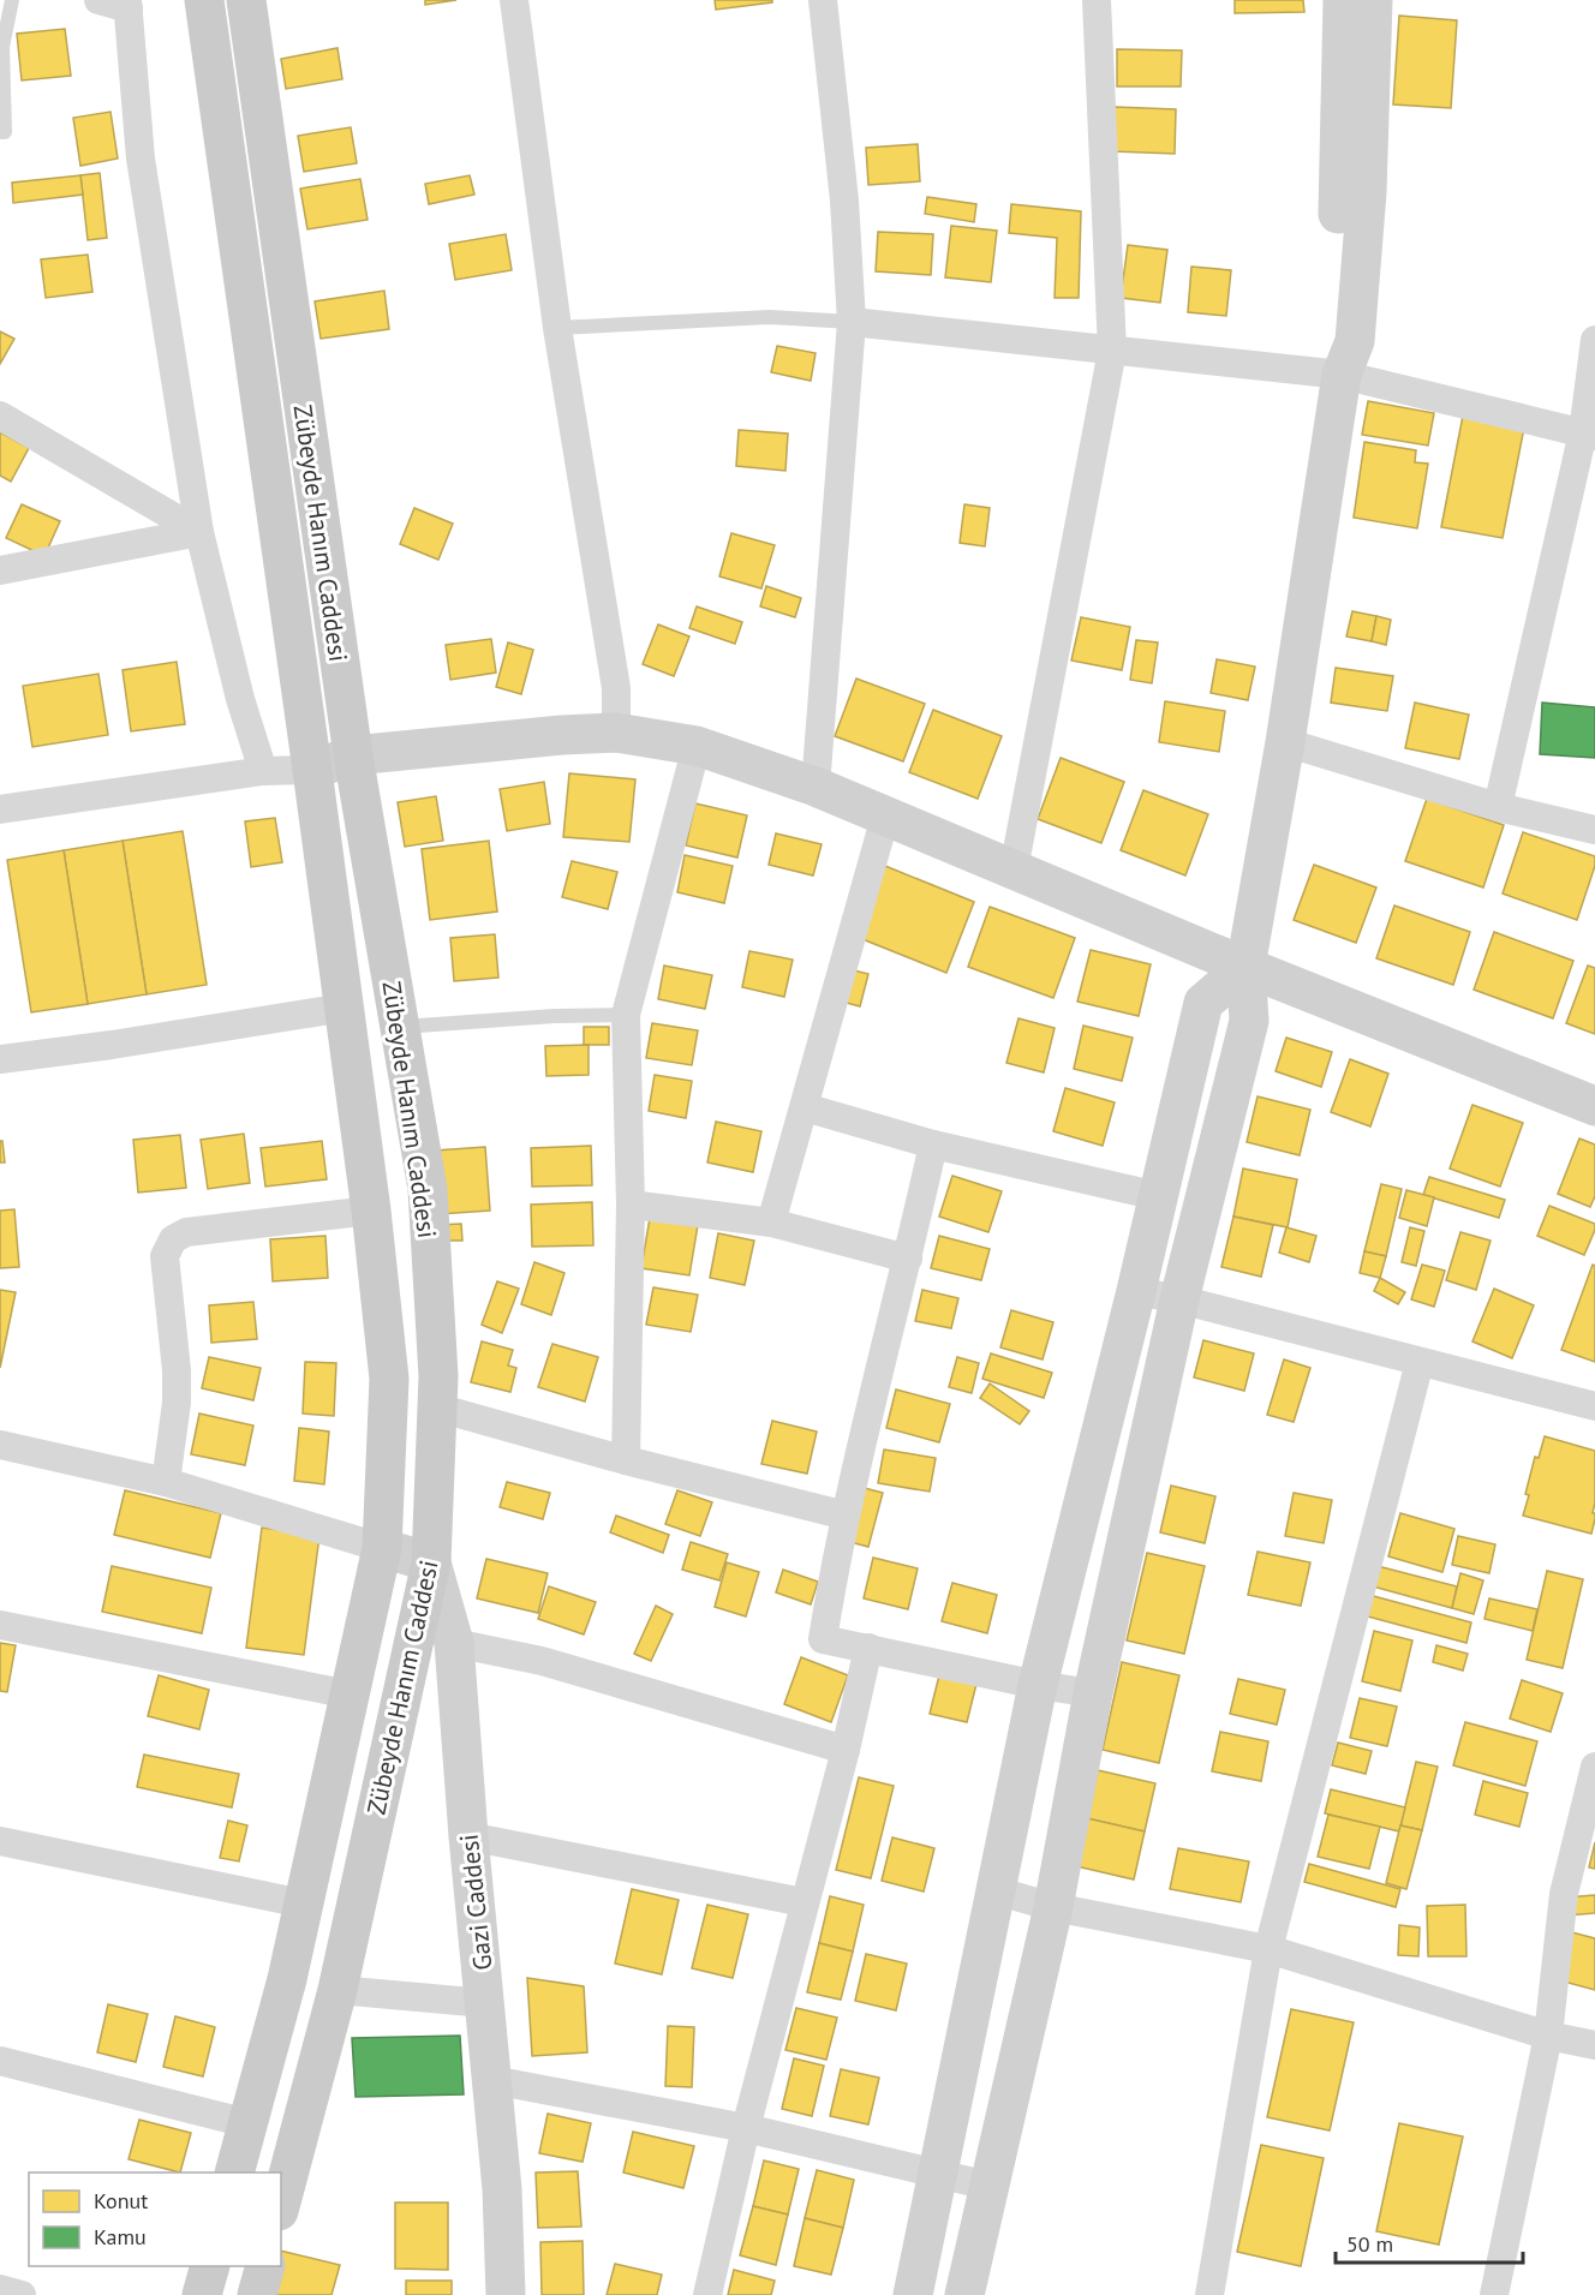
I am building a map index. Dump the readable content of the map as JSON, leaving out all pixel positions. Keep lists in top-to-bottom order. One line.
{"streets":{"main road":["Zübeyde Hanım Caddesi"],"street":["Gazi Caddesi"]},"crossings":[["Zübeyde Hanım Caddesi","Gazi Caddesi"]],"legend":["Konut","Kamu"],"scale_bar":"50 m"}
